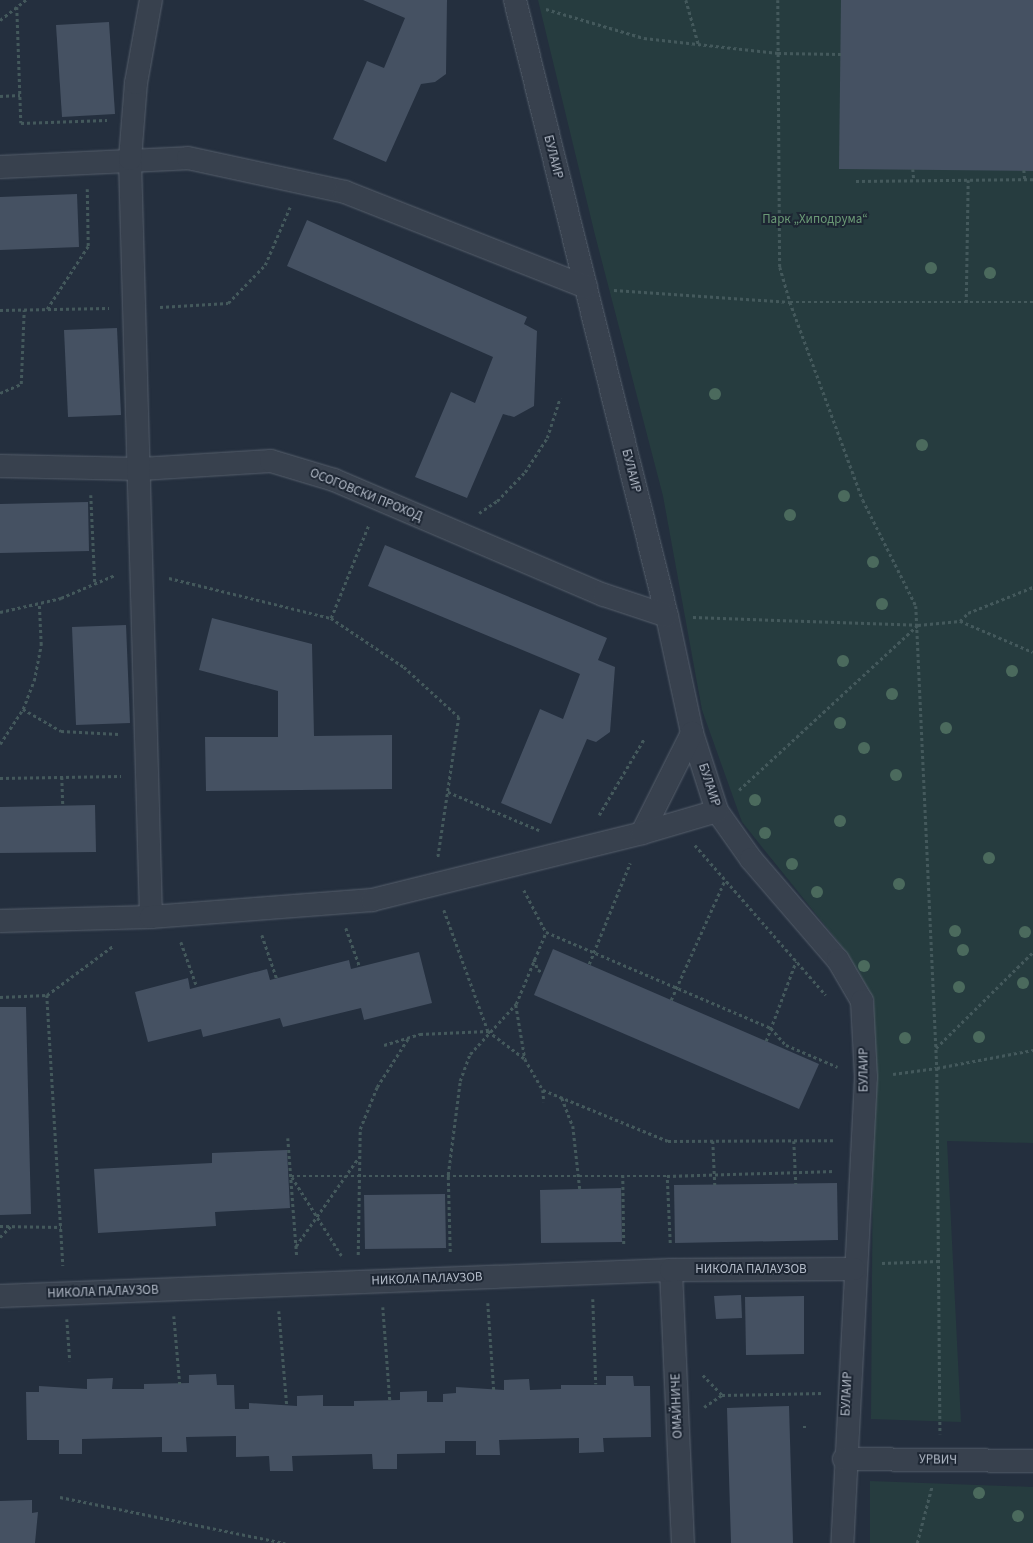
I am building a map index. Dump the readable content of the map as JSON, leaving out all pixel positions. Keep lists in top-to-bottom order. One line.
{"streets":{"street":["БУЛАИР","ОСОГОВСКИ ПРОХОД","НИКОЛА ПАЛАУЗОВ","ОМАЙНИЧЕ","УРВИЧ"]},"crossings":[["БУЛАИР","ОСОГОВСКИ ПРОХОД"],["БУЛАИР","НИКОЛА ПАЛАУЗОВ"],["БУЛАИР","УРВИЧ"],["НИКОЛА ПАЛАУЗОВ","ОМАЙНИЧЕ"]],"parks":["Парк „Хиподрума“"]}
